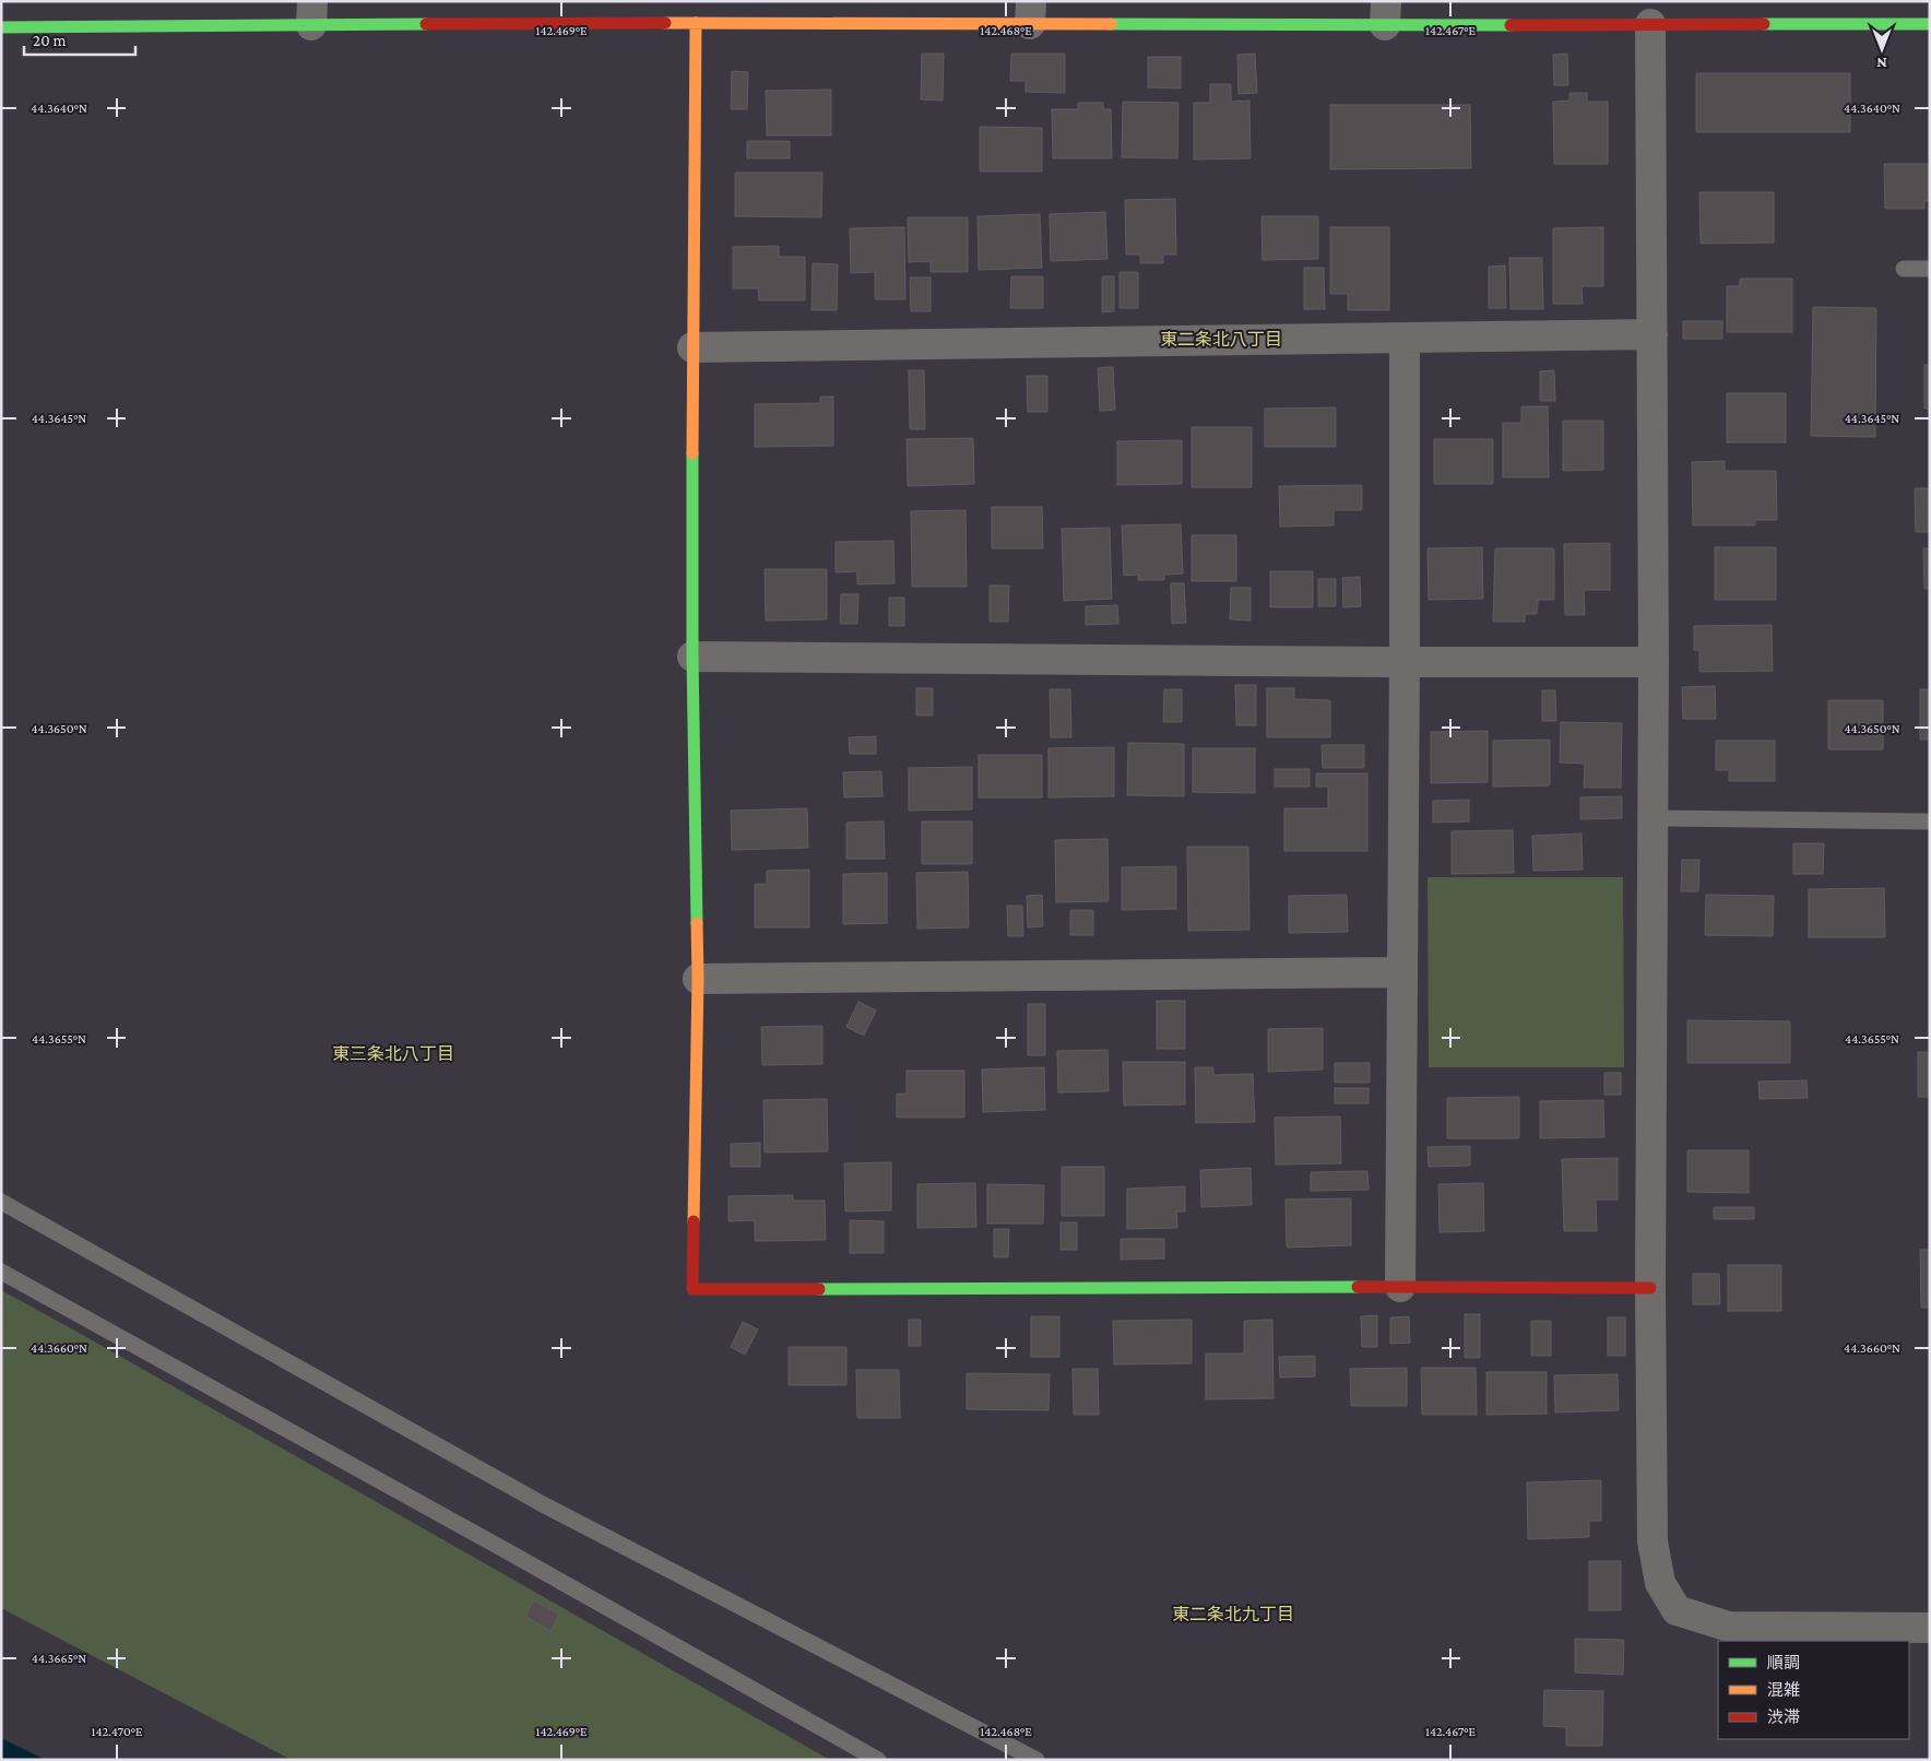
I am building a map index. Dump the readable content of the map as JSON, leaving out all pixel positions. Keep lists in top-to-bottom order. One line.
{"districts":["東二条北八丁目","東三条北八丁目","東二条北九丁目"],"legend":["順調","混雑","渋滞"],"scale_bar":"20 m","north":"bottom","coordinates":["142.469°E","142.468°E","142.467°E","44.3640°N","44.3645°N","44.3650°N","44.3655°N","44.3660°N","44.3665°N","142.470°E"]}
